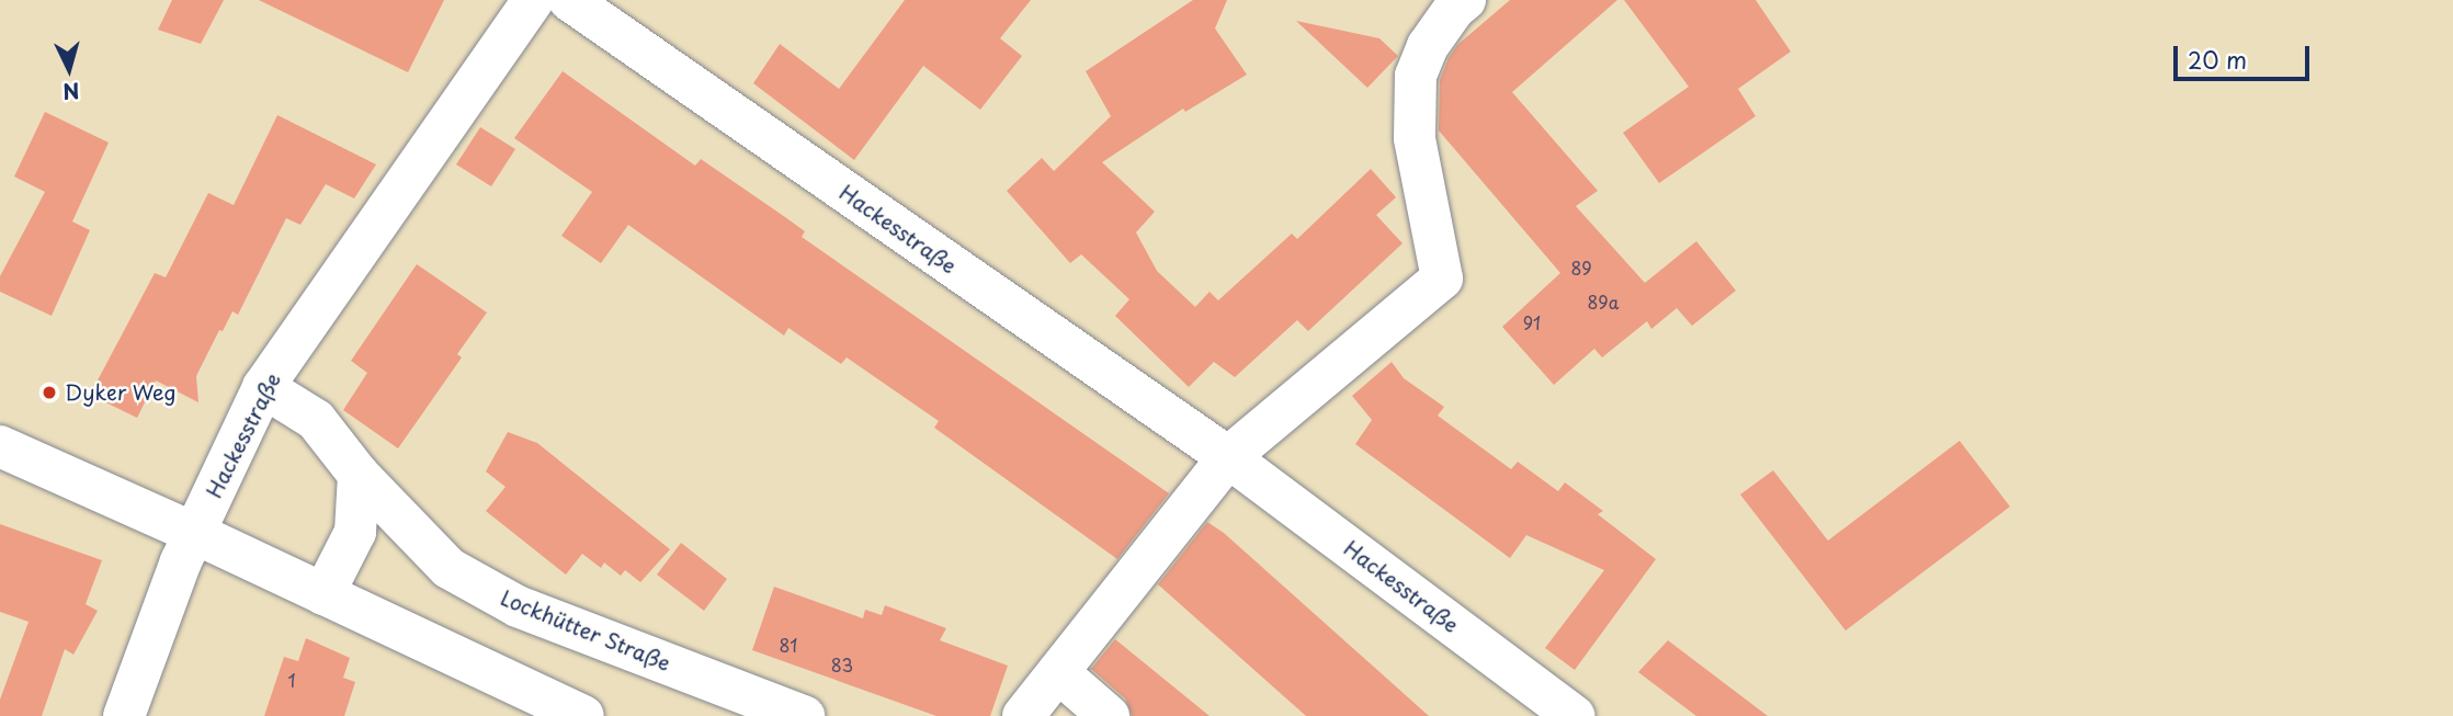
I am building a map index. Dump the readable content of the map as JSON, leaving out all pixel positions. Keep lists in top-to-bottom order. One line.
{"streets":{"street":["Hackesstraße","Lockhütter Straße"]},"crossings":[["Hackesstraße","Lockhütter Straße"]],"places":["Dyker Weg"],"house_numbers":["89","89a","91","81","83","1"],"scale_bar":"20 m","north":"bottom"}
